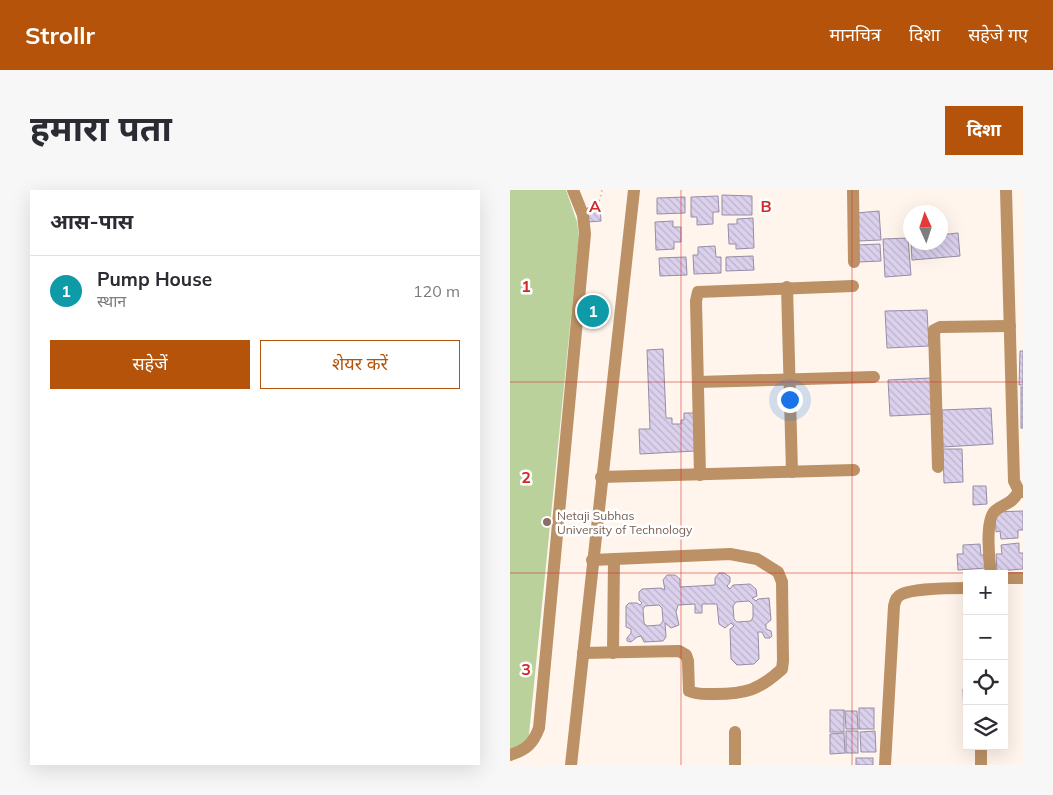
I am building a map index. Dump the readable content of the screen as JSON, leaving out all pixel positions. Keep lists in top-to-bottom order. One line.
{"places":["Netaji Subhas University of Technology"],"north":"top","page":{"header":"Strollr","nav":["मानचित्र","दिशा","सहेजे गए"],"title":"हमारा पता","buttons":["दिशा",["सहेजें","शेयर करें"]],"heading":"आस-पास","list":[{"mark":"1","name":"Pump House","note":"स्थान","value":"120 m"}],"pins":"1","map_buttons":["+","−"]},"grid":{"columns":["A","B"],"rows":["1","2","3"]}}
